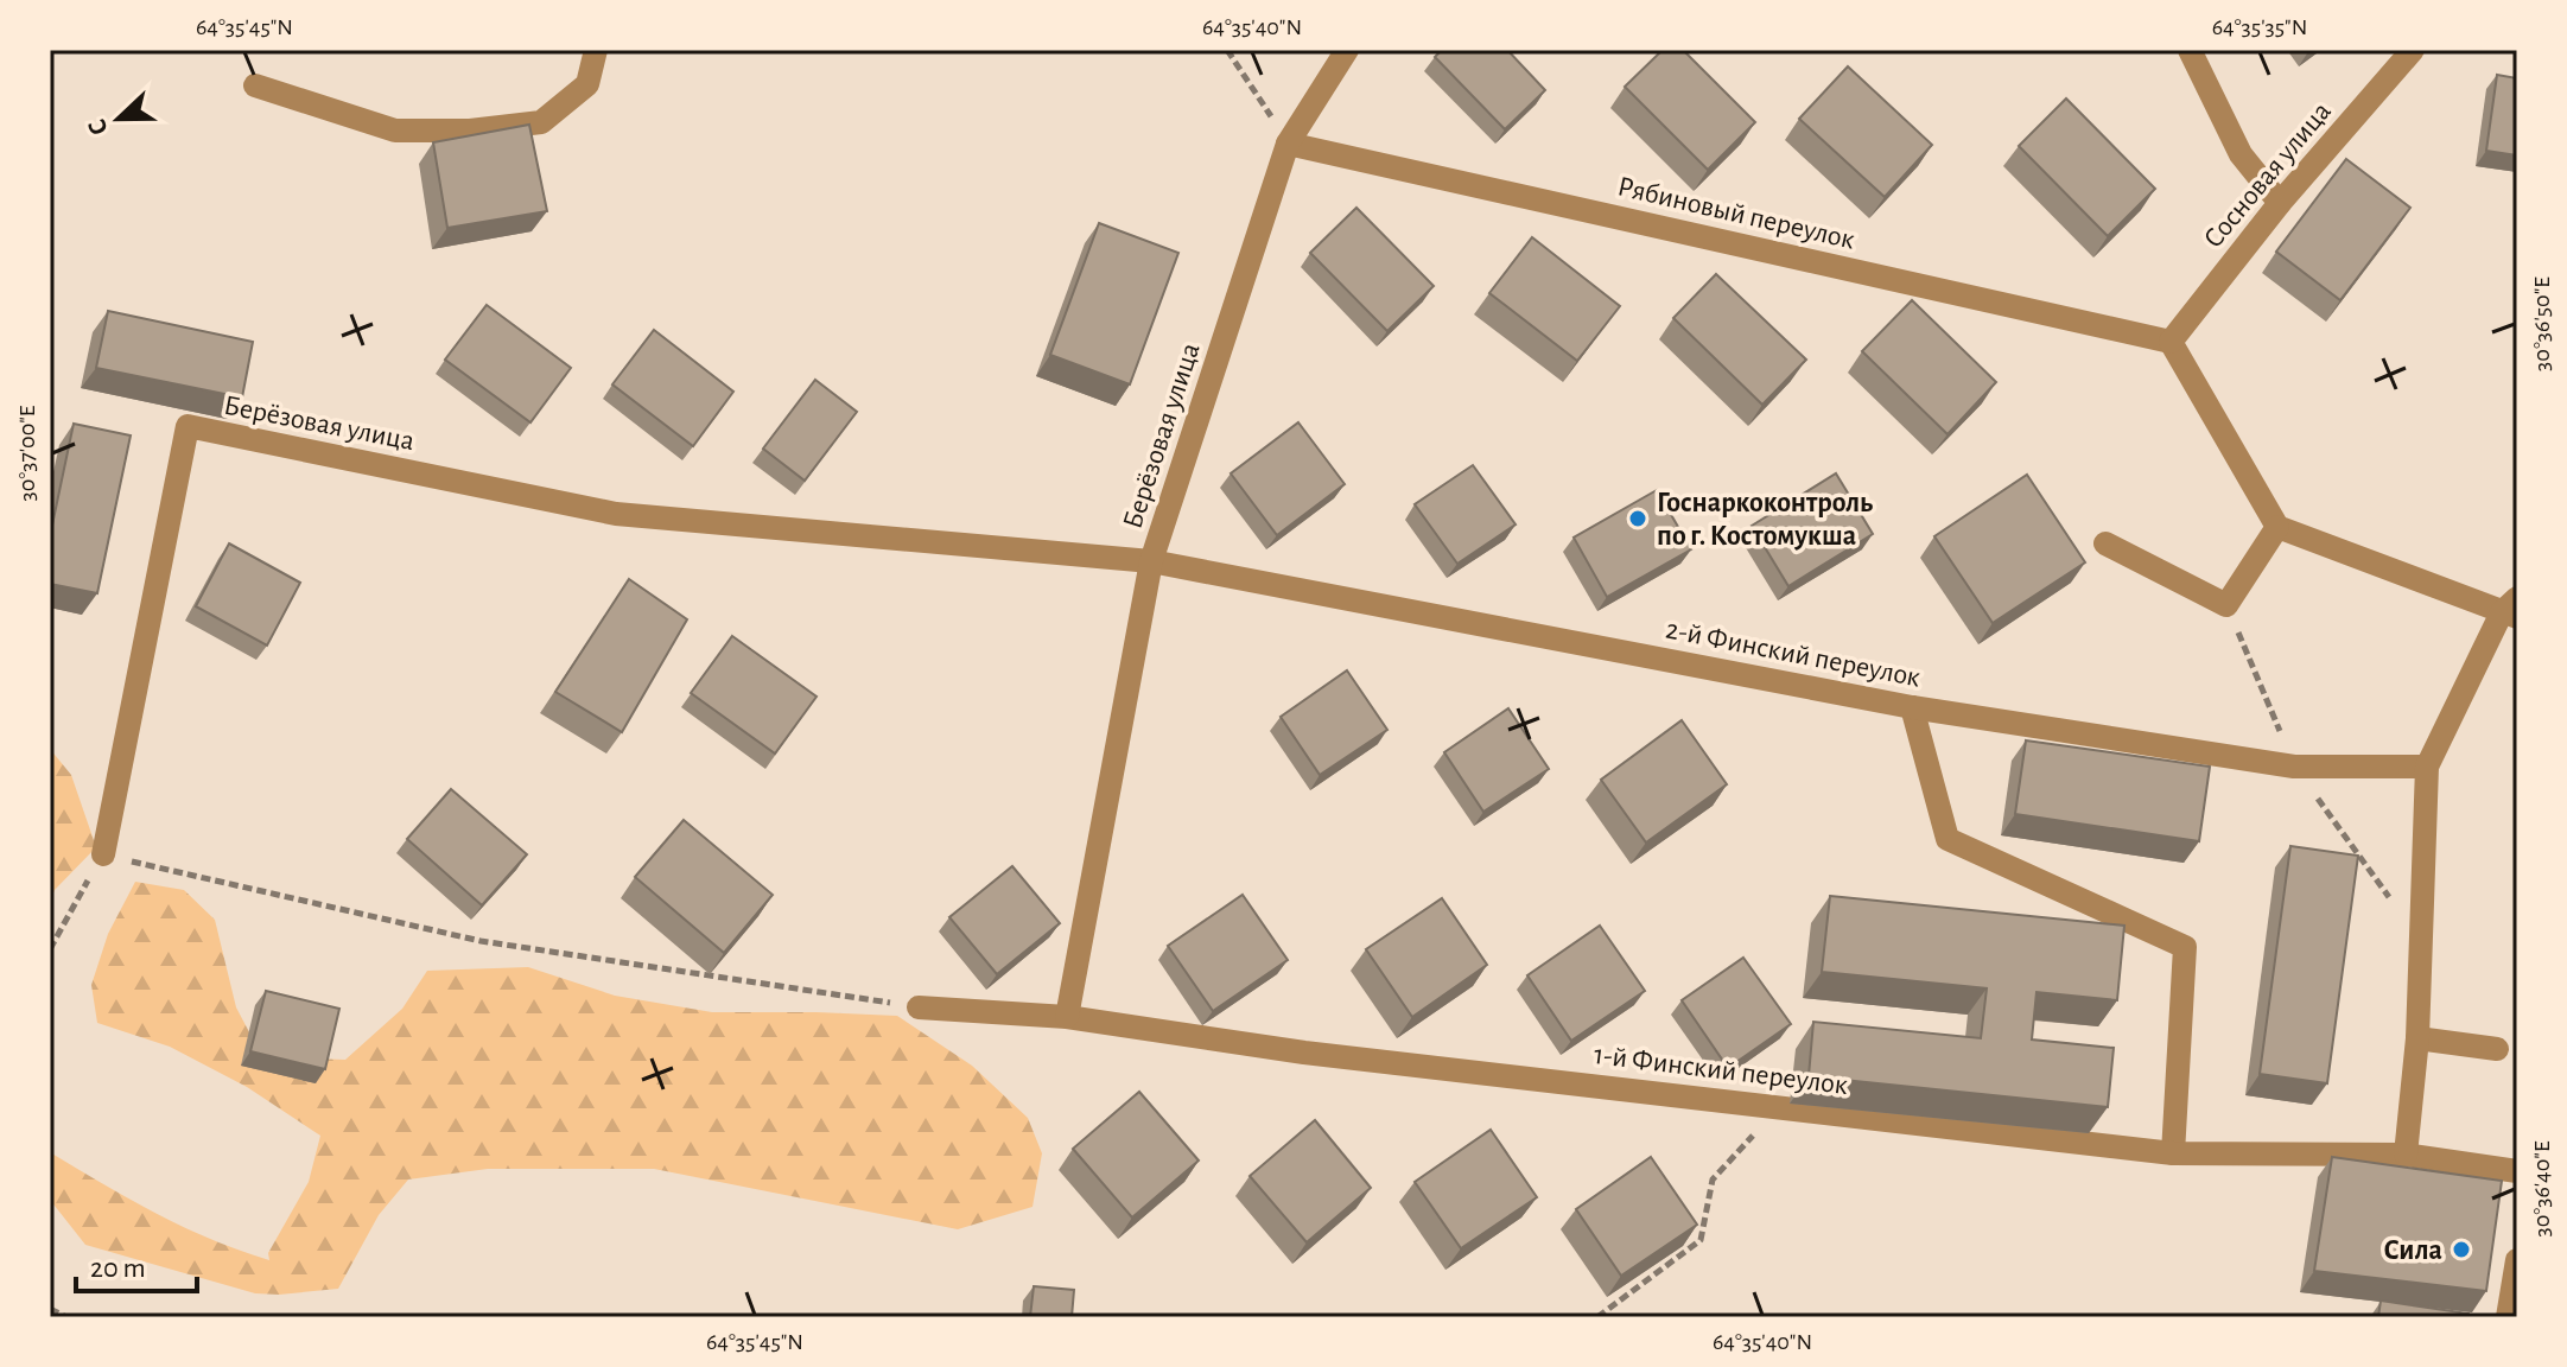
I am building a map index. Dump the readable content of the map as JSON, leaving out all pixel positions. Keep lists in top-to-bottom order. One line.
{"streets":{"street":["Сосновая улица","Рябиновый переулок","Берёзовая улица","2-й Финский переулок","1-й Финский переулок"]},"crossings":[["Сосновая улица","Рябиновый переулок"],["Рябиновый переулок","Берёзовая улица"],["Берёзовая улица","2-й Финский переулок"]],"places":["Госнаркоконтроль по г. Костомукша","Сила"],"scale_bar":"20 m","north":"left","coordinates":["64°35'45\"N","64°35'40\"N","64°35'35\"N","30°36'50\"E","30°37'00\"E","30°36'40\"E"]}
